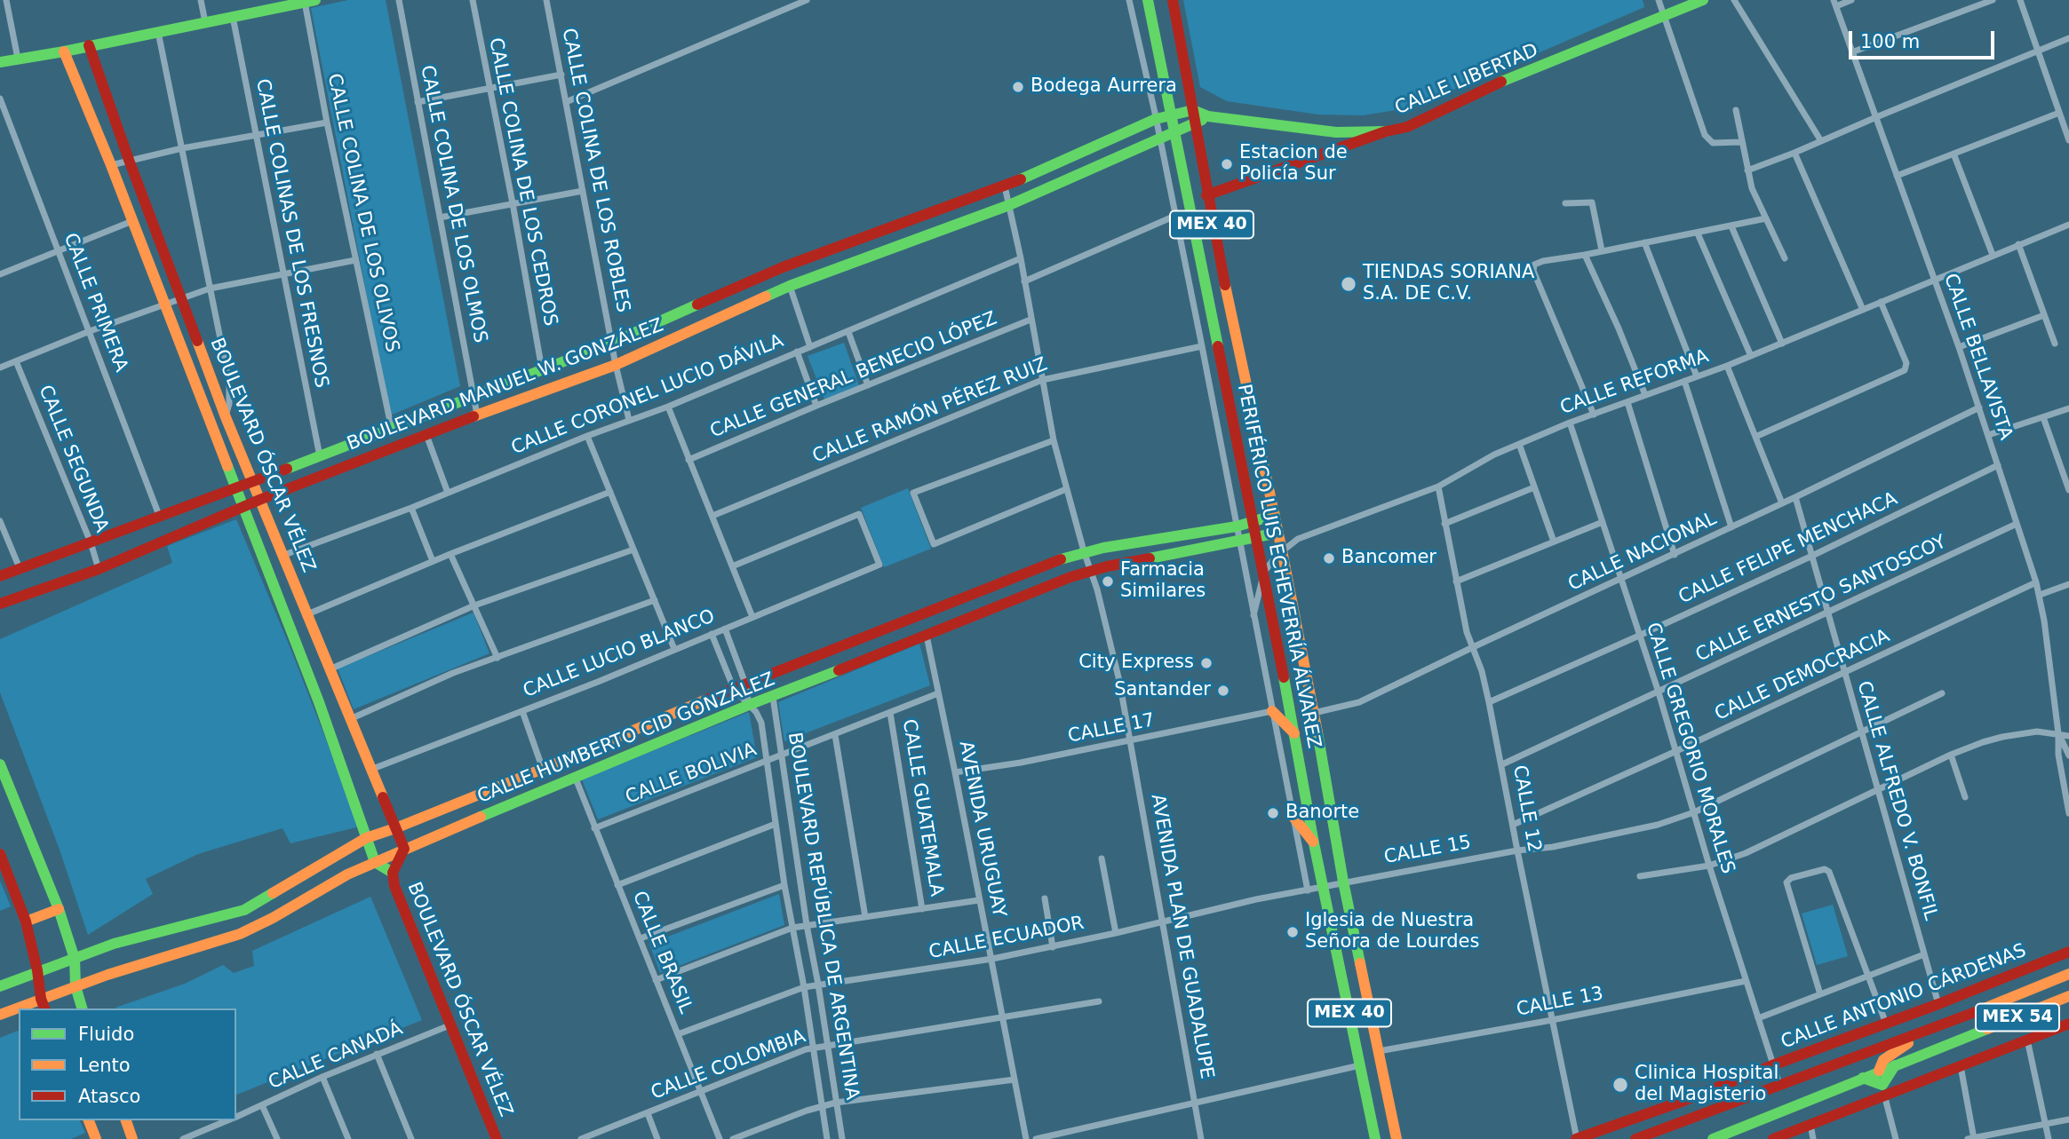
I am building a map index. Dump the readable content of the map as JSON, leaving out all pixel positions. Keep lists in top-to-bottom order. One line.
{"streets":{"street":["CALLE LIBERTAD","CALLE COLINA DE LOS ROBLES","CALLE COLINA DE LOS CEDROS","CALLE COLINA DE LOS OLMOS","CALLE COLINA DE LOS OLIVOS","MEX 40","CALLE COLINAS DE LOS FRESNOS","CALLE PRIMERA","CALLE BELLAVISTA","CALLE GENERAL BENECIO LÓPEZ","CALLE REFORMA","BOULEVARD MANUEL W. GONZÁLEZ","CALLE CORONEL LUCIO DÁVILA","CALLE RAMÓN PÉREZ RUIZ","BOULEVARD ÓSCAR VÉLEZ","CALLE SEGUNDA","CALLE FELIPE MENCHACA","CALLE NACIONAL","PERIFÉRICO LUIS ECHEVERRÍA ÁLVAREZ","CALLE ERNESTO SANTOSCOY","CALLE LUCIO BLANCO","CALLE DEMOCRACIA","CALLE 17","CALLE HUMBERTO CID GONZÁLEZ","CALLE GREGORIO MORALES","CALLE BOLIVIA","CALLE ALFREDO V. BONFIL","CALLE GUATEMALA","CALLE 12","AVENIDA URUGUAY","CALLE 15","BOULEVARD REPÚBLICA DE ARGENTINA","AVENIDA PLAN DE GUADALUPE","CALLE ECUADOR","CALLE BRASIL","CALLE ANTONIO CÁRDENAS","CALLE 13","MEX 54","CALLE CANADÁ","CALLE COLOMBIA"]},"crossings":[["CALLE LIBERTAD","PERIFÉRICO LUIS ECHEVERRÍA ÁLVAREZ"],["CALLE COLINA DE LOS ROBLES","BOULEVARD MANUEL W. GONZÁLEZ"],["CALLE COLINA DE LOS ROBLES","CALLE CORONEL LUCIO DÁVILA"],["CALLE COLINA DE LOS CEDROS","BOULEVARD MANUEL W. GONZÁLEZ"],["CALLE COLINA DE LOS OLMOS","BOULEVARD MANUEL W. GONZÁLEZ"],["CALLE COLINA DE LOS OLIVOS","BOULEVARD MANUEL W. GONZÁLEZ"],["CALLE COLINAS DE LOS FRESNOS","BOULEVARD MANUEL W. GONZÁLEZ"],["CALLE PRIMERA","BOULEVARD MANUEL W. GONZÁLEZ"],["CALLE BELLAVISTA","CALLE REFORMA"],["CALLE BELLAVISTA","CALLE FELIPE MENCHACA"],["CALLE BELLAVISTA","CALLE NACIONAL"],["CALLE BELLAVISTA","CALLE ERNESTO SANTOSCOY"],["CALLE BELLAVISTA","CALLE DEMOCRACIA"],["CALLE GENERAL BENECIO LÓPEZ","AVENIDA PLAN DE GUADALUPE"],["CALLE REFORMA","PERIFÉRICO LUIS ECHEVERRÍA ÁLVAREZ"],["CALLE REFORMA","CALLE GREGORIO MORALES"],["CALLE REFORMA","CALLE 12"],["BOULEVARD MANUEL W. GONZÁLEZ","BOULEVARD ÓSCAR VÉLEZ"],["BOULEVARD MANUEL W. GONZÁLEZ","CALLE SEGUNDA"],["BOULEVARD MANUEL W. GONZÁLEZ","PERIFÉRICO LUIS ECHEVERRÍA ÁLVAREZ"],["BOULEVARD MANUEL W. GONZÁLEZ","AVENIDA PLAN DE GUADALUPE"],["CALLE CORONEL LUCIO DÁVILA","BOULEVARD ÓSCAR VÉLEZ"],["CALLE CORONEL LUCIO DÁVILA","AVENIDA PLAN DE GUADALUPE"],["CALLE RAMÓN PÉREZ RUIZ","AVENIDA PLAN DE GUADALUPE"],["BOULEVARD ÓSCAR VÉLEZ","CALLE LUCIO BLANCO"],["BOULEVARD ÓSCAR VÉLEZ","CALLE HUMBERTO CID GONZÁLEZ"],["BOULEVARD ÓSCAR VÉLEZ","CALLE CANADÁ"],["CALLE FELIPE MENCHACA","CALLE GREGORIO MORALES"],["CALLE FELIPE MENCHACA","CALLE ALFREDO V. BONFIL"],["CALLE FELIPE MENCHACA","CALLE 12"],["CALLE NACIONAL","PERIFÉRICO LUIS ECHEVERRÍA ÁLVAREZ"],["CALLE NACIONAL","CALLE GREGORIO MORALES"],["CALLE NACIONAL","CALLE ALFREDO V. BONFIL"],["CALLE NACIONAL","CALLE 12"],["PERIFÉRICO LUIS ECHEVERRÍA ÁLVAREZ","CALLE HUMBERTO CID GONZÁLEZ"],["PERIFÉRICO LUIS ECHEVERRÍA ÁLVAREZ","CALLE 15"],["PERIFÉRICO LUIS ECHEVERRÍA ÁLVAREZ","CALLE ECUADOR"],["PERIFÉRICO LUIS ECHEVERRÍA ÁLVAREZ","CALLE 13"],["CALLE ERNESTO SANTOSCOY","CALLE GREGORIO MORALES"],["CALLE ERNESTO SANTOSCOY","CALLE ALFREDO V. BONFIL"],["CALLE ERNESTO SANTOSCOY","CALLE 12"],["CALLE DEMOCRACIA","CALLE GREGORIO MORALES"],["CALLE DEMOCRACIA","CALLE ALFREDO V. BONFIL"],["CALLE DEMOCRACIA","CALLE 12"],["CALLE 17","AVENIDA URUGUAY"],["CALLE 17","AVENIDA PLAN DE GUADALUPE"],["CALLE HUMBERTO CID GONZÁLEZ","AVENIDA URUGUAY"],["CALLE HUMBERTO CID GONZÁLEZ","BOULEVARD REPÚBLICA DE ARGENTINA"],["CALLE HUMBERTO CID GONZÁLEZ","AVENIDA PLAN DE GUADALUPE"],["CALLE HUMBERTO CID GONZÁLEZ","CALLE BRASIL"],["CALLE GREGORIO MORALES","CALLE 15"],["CALLE GREGORIO MORALES","CALLE ANTONIO CÁRDENAS"],["CALLE GREGORIO MORALES","CALLE 13"],["CALLE GREGORIO MORALES","MEX 54"],["CALLE BOLIVIA","CALLE GUATEMALA"],["CALLE BOLIVIA","AVENIDA URUGUAY"],["CALLE BOLIVIA","BOULEVARD REPÚBLICA DE ARGENTINA"],["CALLE BOLIVIA","CALLE BRASIL"],["CALLE ALFREDO V. BONFIL","CALLE 15"],["CALLE ALFREDO V. BONFIL","CALLE ANTONIO CÁRDENAS"],["CALLE 12","CALLE 15"],["CALLE 12","CALLE ANTONIO CÁRDENAS"],["CALLE 12","CALLE 13"],["AVENIDA URUGUAY","CALLE ECUADOR"],["AVENIDA URUGUAY","CALLE COLOMBIA"],["CALLE 15","CALLE ECUADOR"],["BOULEVARD REPÚBLICA DE ARGENTINA","CALLE ECUADOR"],["BOULEVARD REPÚBLICA DE ARGENTINA","CALLE COLOMBIA"],["AVENIDA PLAN DE GUADALUPE","CALLE ECUADOR"],["CALLE ECUADOR","CALLE BRASIL"],["CALLE BRASIL","CALLE COLOMBIA"]],"places":["Bodega Aurrera","Estacion de Policía Sur","TIENDAS SORIANA S.A. DE C.V.","Bancomer","Farmacia Similares","City Express","Santander","Banorte","Iglesia de Nuestra Señora de Lourdes","Clinica Hospital del Magisterio"],"legend":["Fluido","Lento","Atasco"],"scale_bar":"100 m"}
